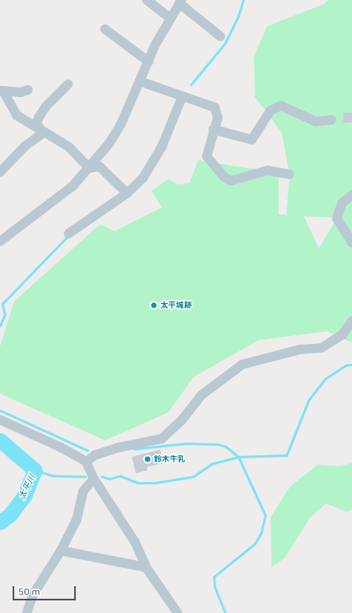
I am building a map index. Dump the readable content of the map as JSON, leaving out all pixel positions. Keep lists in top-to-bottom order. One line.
{"water":["太平川"],"places":["太平城跡","鈴木牛乳"],"scale_bar":"50 m"}
